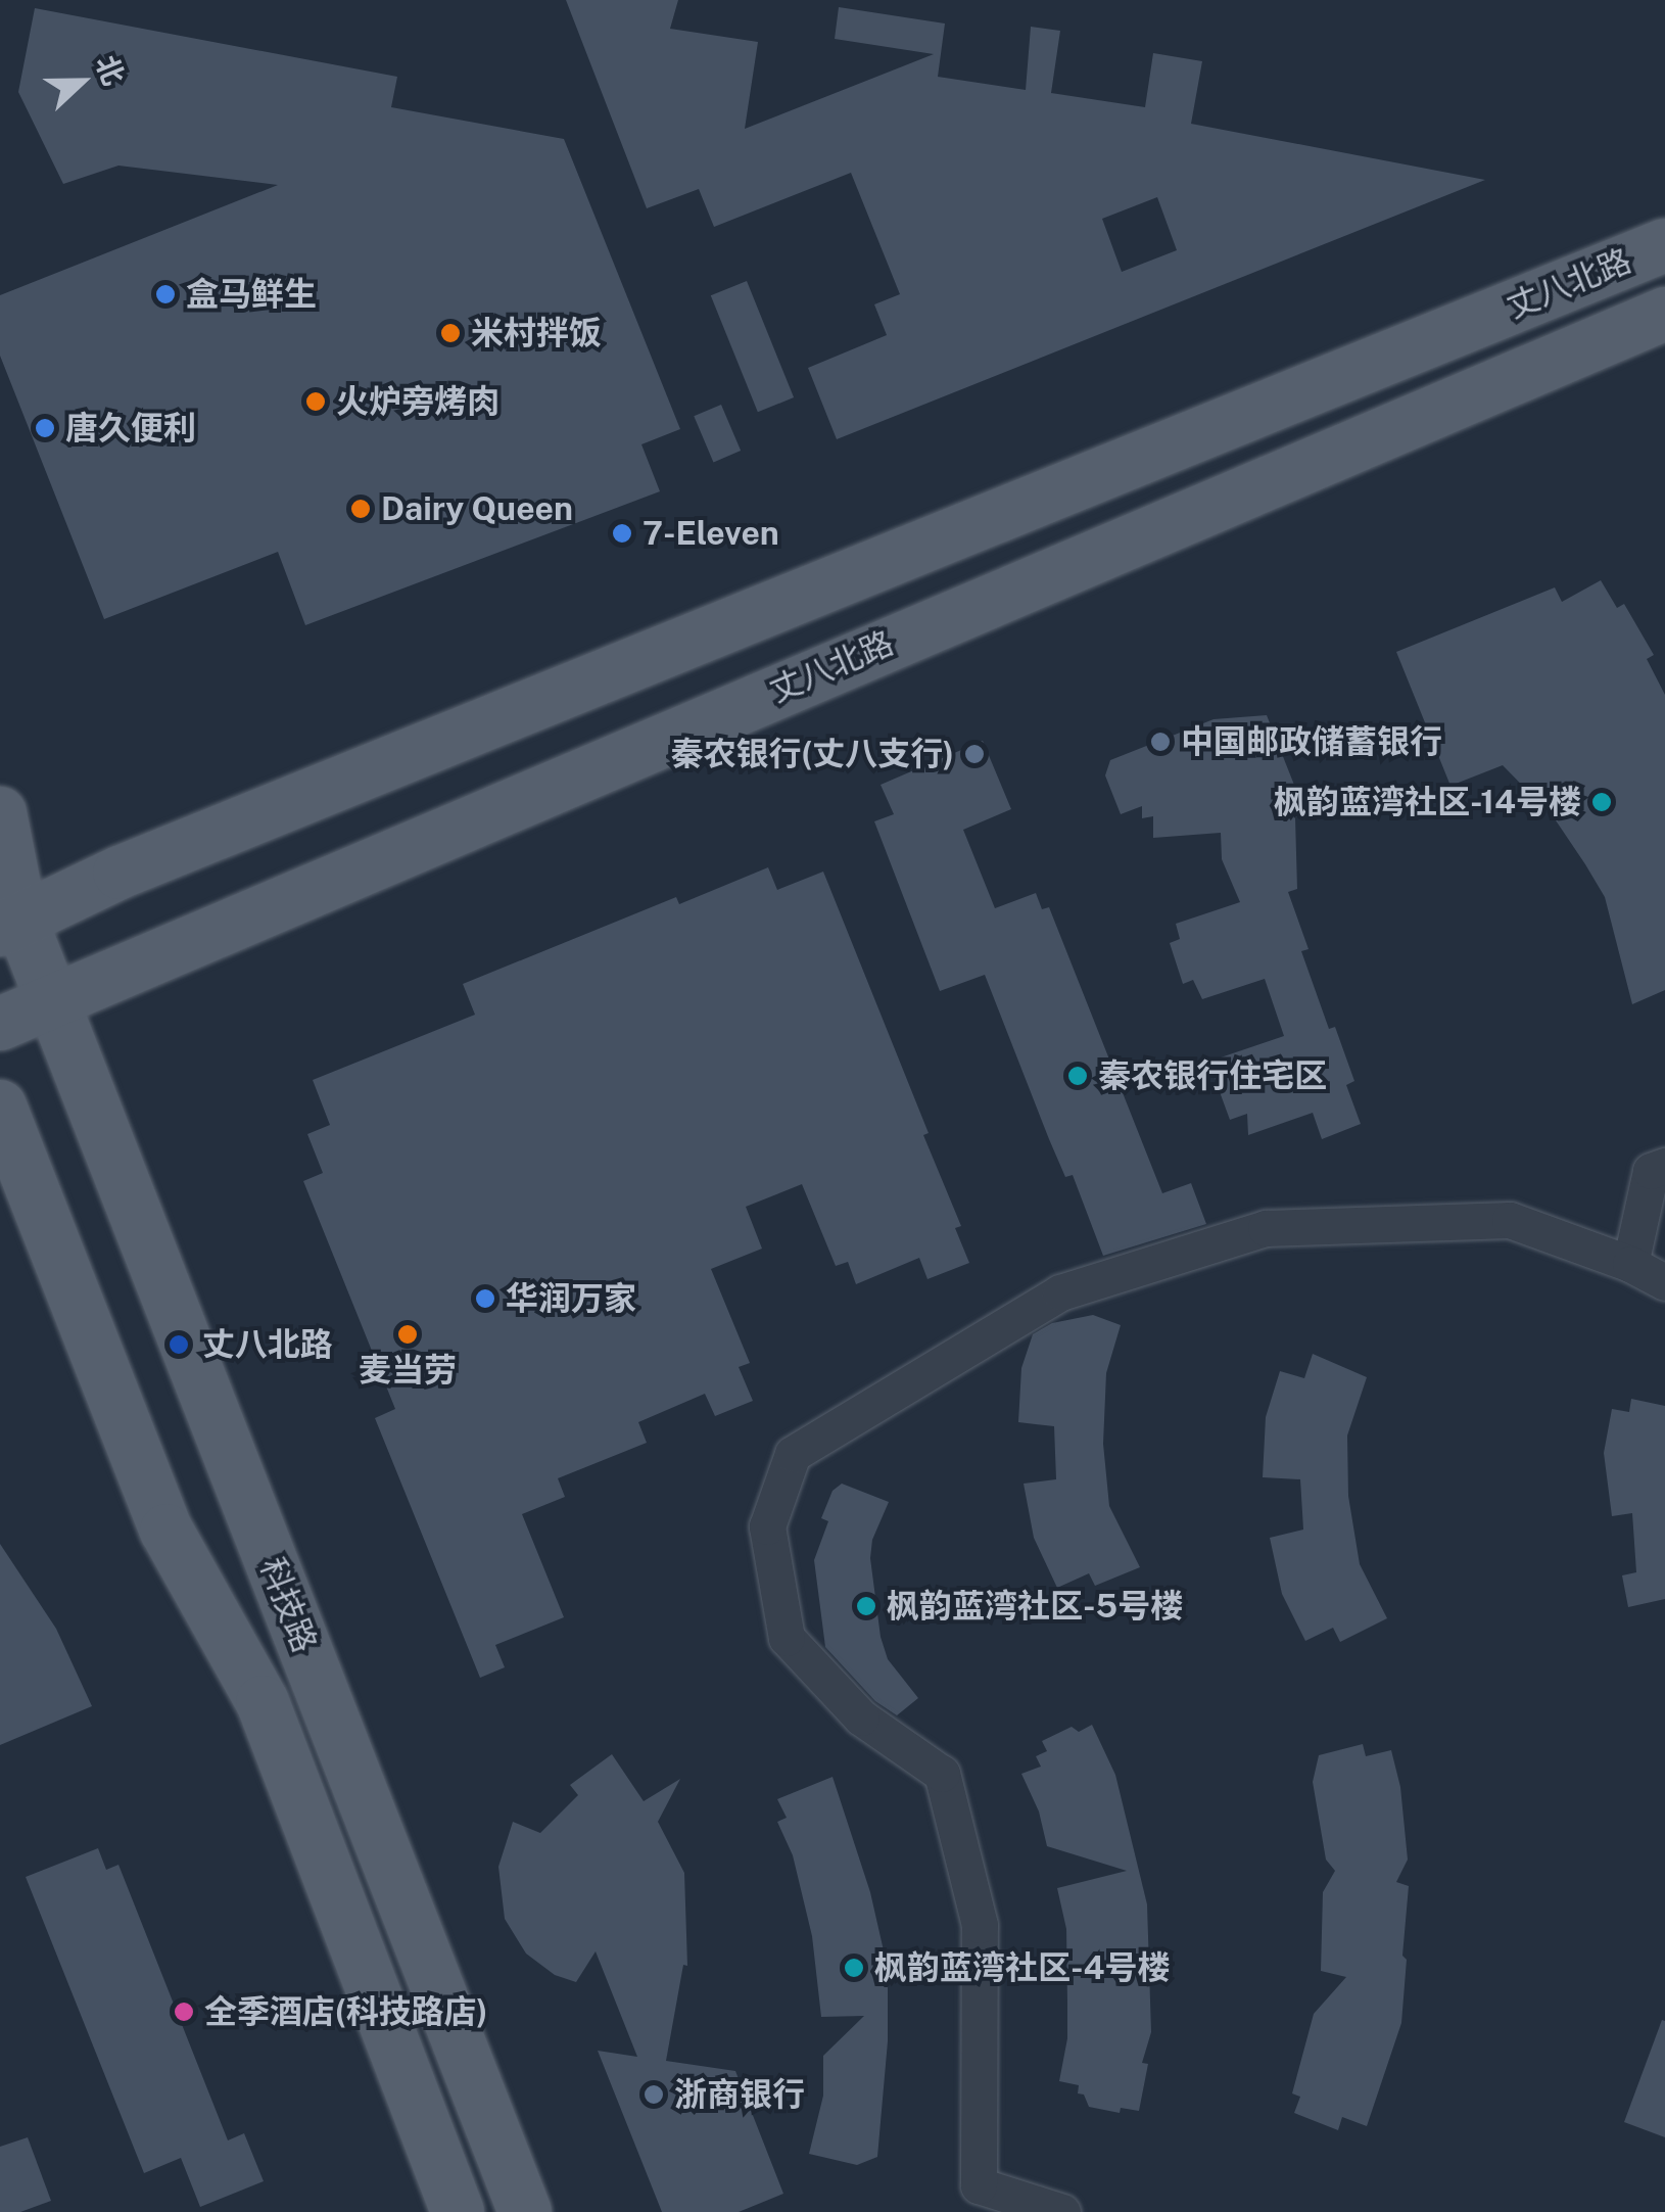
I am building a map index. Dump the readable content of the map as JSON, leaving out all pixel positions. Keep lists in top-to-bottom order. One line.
{"streets":{"main road":["丈八北路","科技路"]},"crossings":[["丈八北路","科技路"]],"places":["盒马鲜生","米村拌饭","火炉旁烤肉","唐久便利","Dairy Queen","7-Eleven","中国邮政储蓄银行","秦农银行(丈八支行)","枫韵蓝湾社区-14号楼","秦农银行住宅区","华润万家","麦当劳","丈八北路","枫韵蓝湾社区-5号楼","枫韵蓝湾社区-4号楼","全季酒店(科技路店)","浙商银行"],"north":"right"}
